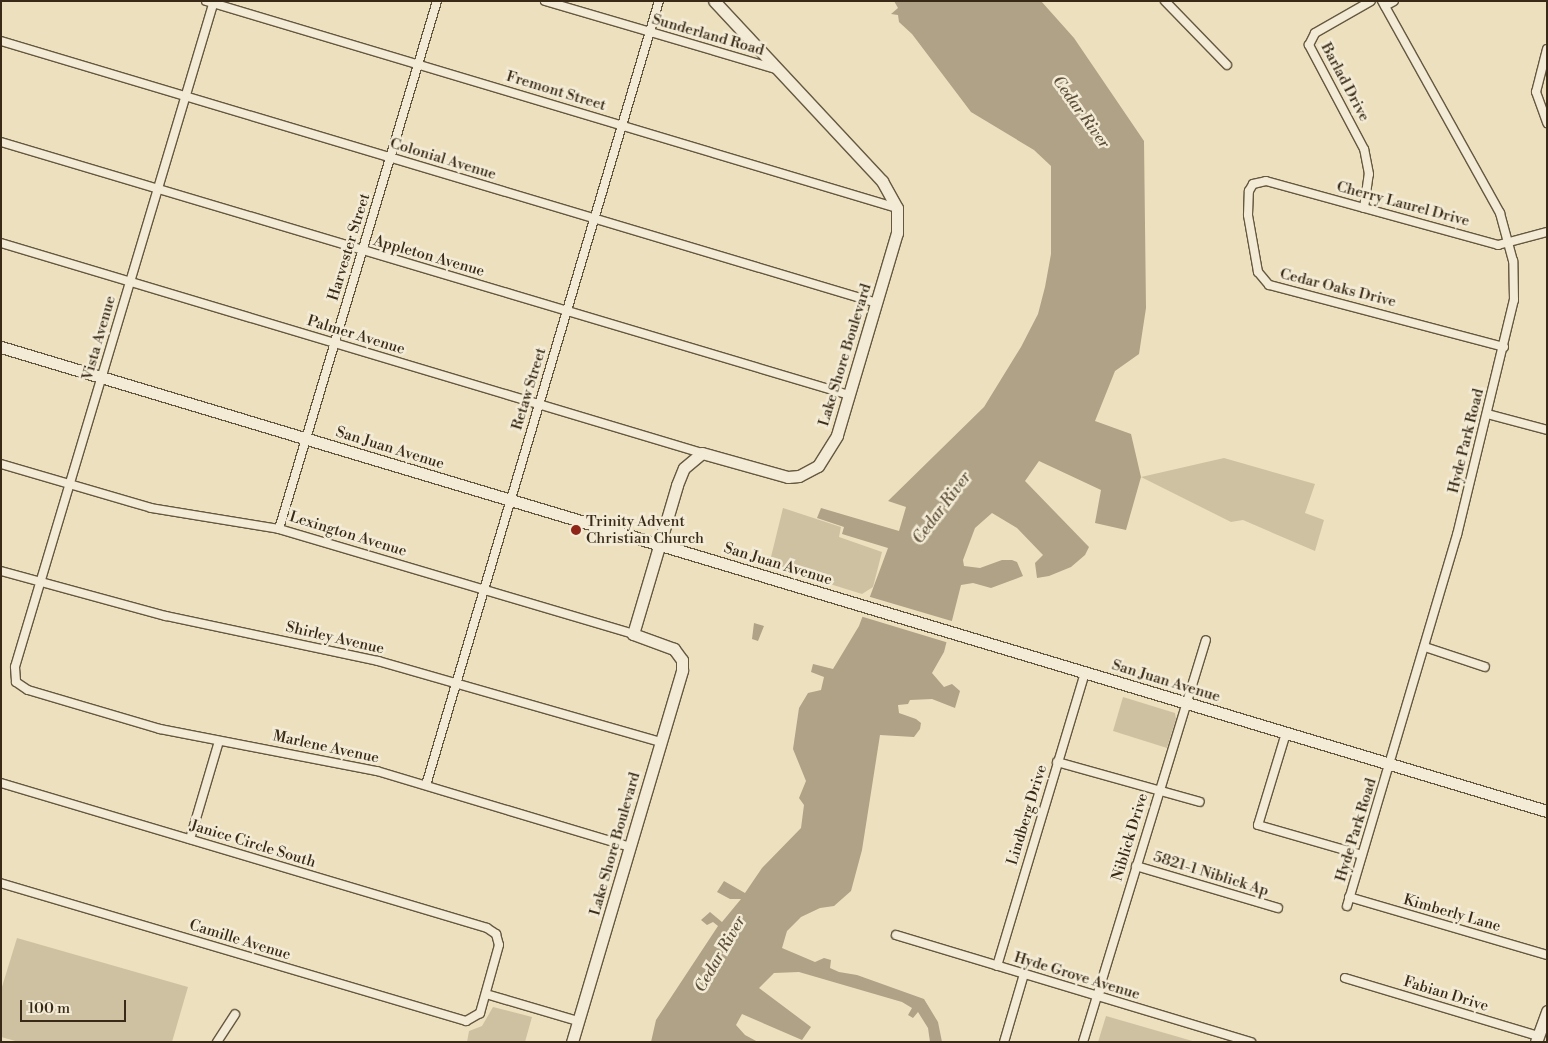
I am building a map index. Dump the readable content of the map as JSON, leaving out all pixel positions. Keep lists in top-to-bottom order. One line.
{"streets":{"main road":["Lake Shore Boulevard","San Juan Avenue","Lexington Avenue"],"street":["Sunderland Road","Barlad Drive","Fremont Street","Colonial Avenue","Cherry Laurel Drive","Harvester Street","Appleton Avenue","Cedar Oaks Drive","Palmer Avenue","Vista Avenue","Retaw Street","Hyde Park Road","Shirley Avenue","Marlene Avenue","Lindberg Drive","Niblick Drive","Janice Circle South","5821-1 Niblick Ap","Kimberly Lane","Camille Avenue","Hyde Grove Avenue","Fabian Drive"]},"crossings":[["Sunderland Road","Lake Shore Boulevard"],["Sunderland Road","Retaw Street"],["Barlad Drive","Cherry Laurel Drive"],["Fremont Street","Harvester Street"],["Fremont Street","Vista Avenue"],["Fremont Street","Lake Shore Boulevard"],["Fremont Street","Retaw Street"],["Colonial Avenue","Harvester Street"],["Colonial Avenue","Vista Avenue"],["Colonial Avenue","Lake Shore Boulevard"],["Colonial Avenue","Retaw Street"],["Cherry Laurel Drive","Cedar Oaks Drive"],["Cherry Laurel Drive","Hyde Park Road"],["Harvester Street","Appleton Avenue"],["Harvester Street","Palmer Avenue"],["Harvester Street","San Juan Avenue"],["Harvester Street","Lexington Avenue"],["Appleton Avenue","Vista Avenue"],["Appleton Avenue","Lake Shore Boulevard"],["Appleton Avenue","Retaw Street"],["Cedar Oaks Drive","Hyde Park Road"],["Palmer Avenue","Vista Avenue"],["Palmer Avenue","Lake Shore Boulevard"],["Palmer Avenue","Retaw Street"],["Vista Avenue","San Juan Avenue"],["Vista Avenue","Lexington Avenue"],["Vista Avenue","Shirley Avenue"],["Vista Avenue","Marlene Avenue"],["Lake Shore Boulevard","Lexington Avenue"],["Lake Shore Boulevard","Shirley Avenue"],["Lake Shore Boulevard","Marlene Avenue"],["Retaw Street","San Juan Avenue"],["Retaw Street","Lexington Avenue"],["Retaw Street","Shirley Avenue"],["Retaw Street","Marlene Avenue"],["Hyde Park Road","San Juan Avenue"],["Hyde Park Road","Kimberly Lane"],["San Juan Avenue","Lindberg Drive"],["San Juan Avenue","Niblick Drive"],["Lindberg Drive","Hyde Grove Avenue"],["Niblick Drive","5821-1 Niblick Ap"],["Niblick Drive","Hyde Grove Avenue"],["Janice Circle South","Camille Avenue"]],"water":["Cedar River"],"places":["Trinity Advent Christian Church"],"scale_bar":"100 m"}
